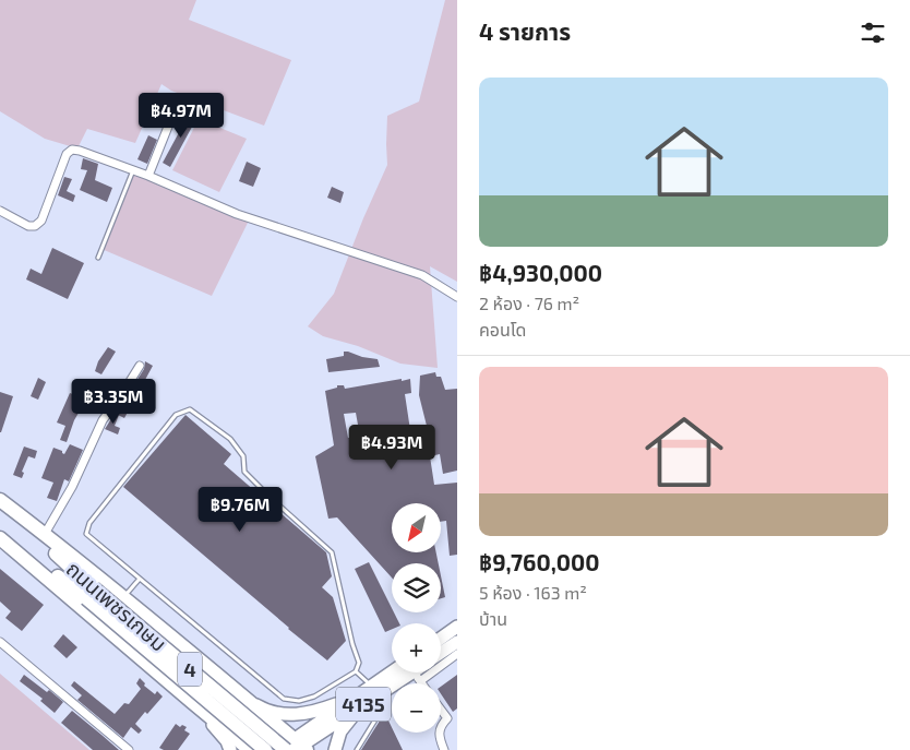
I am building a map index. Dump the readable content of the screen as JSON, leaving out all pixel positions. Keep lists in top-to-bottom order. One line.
{"streets":{"highway":["ถนนเพชรเกษม","4"],"main road":["4135"]},"crossings":[["ถนนเพชรเกษม","4135"]],"north":"bottom left","page":{"heading":"4 รายการ","list":[{"name":"฿4,930,000","note":"2 ห้อง · 76 m² · คอนโด"},{"name":"฿9,760,000","note":"5 ห้อง · 163 m² · บ้าน"}],"price":["฿4.97M","฿3.35M","฿4.93M","฿9.76M"],"map_buttons":["+","−"]}}
